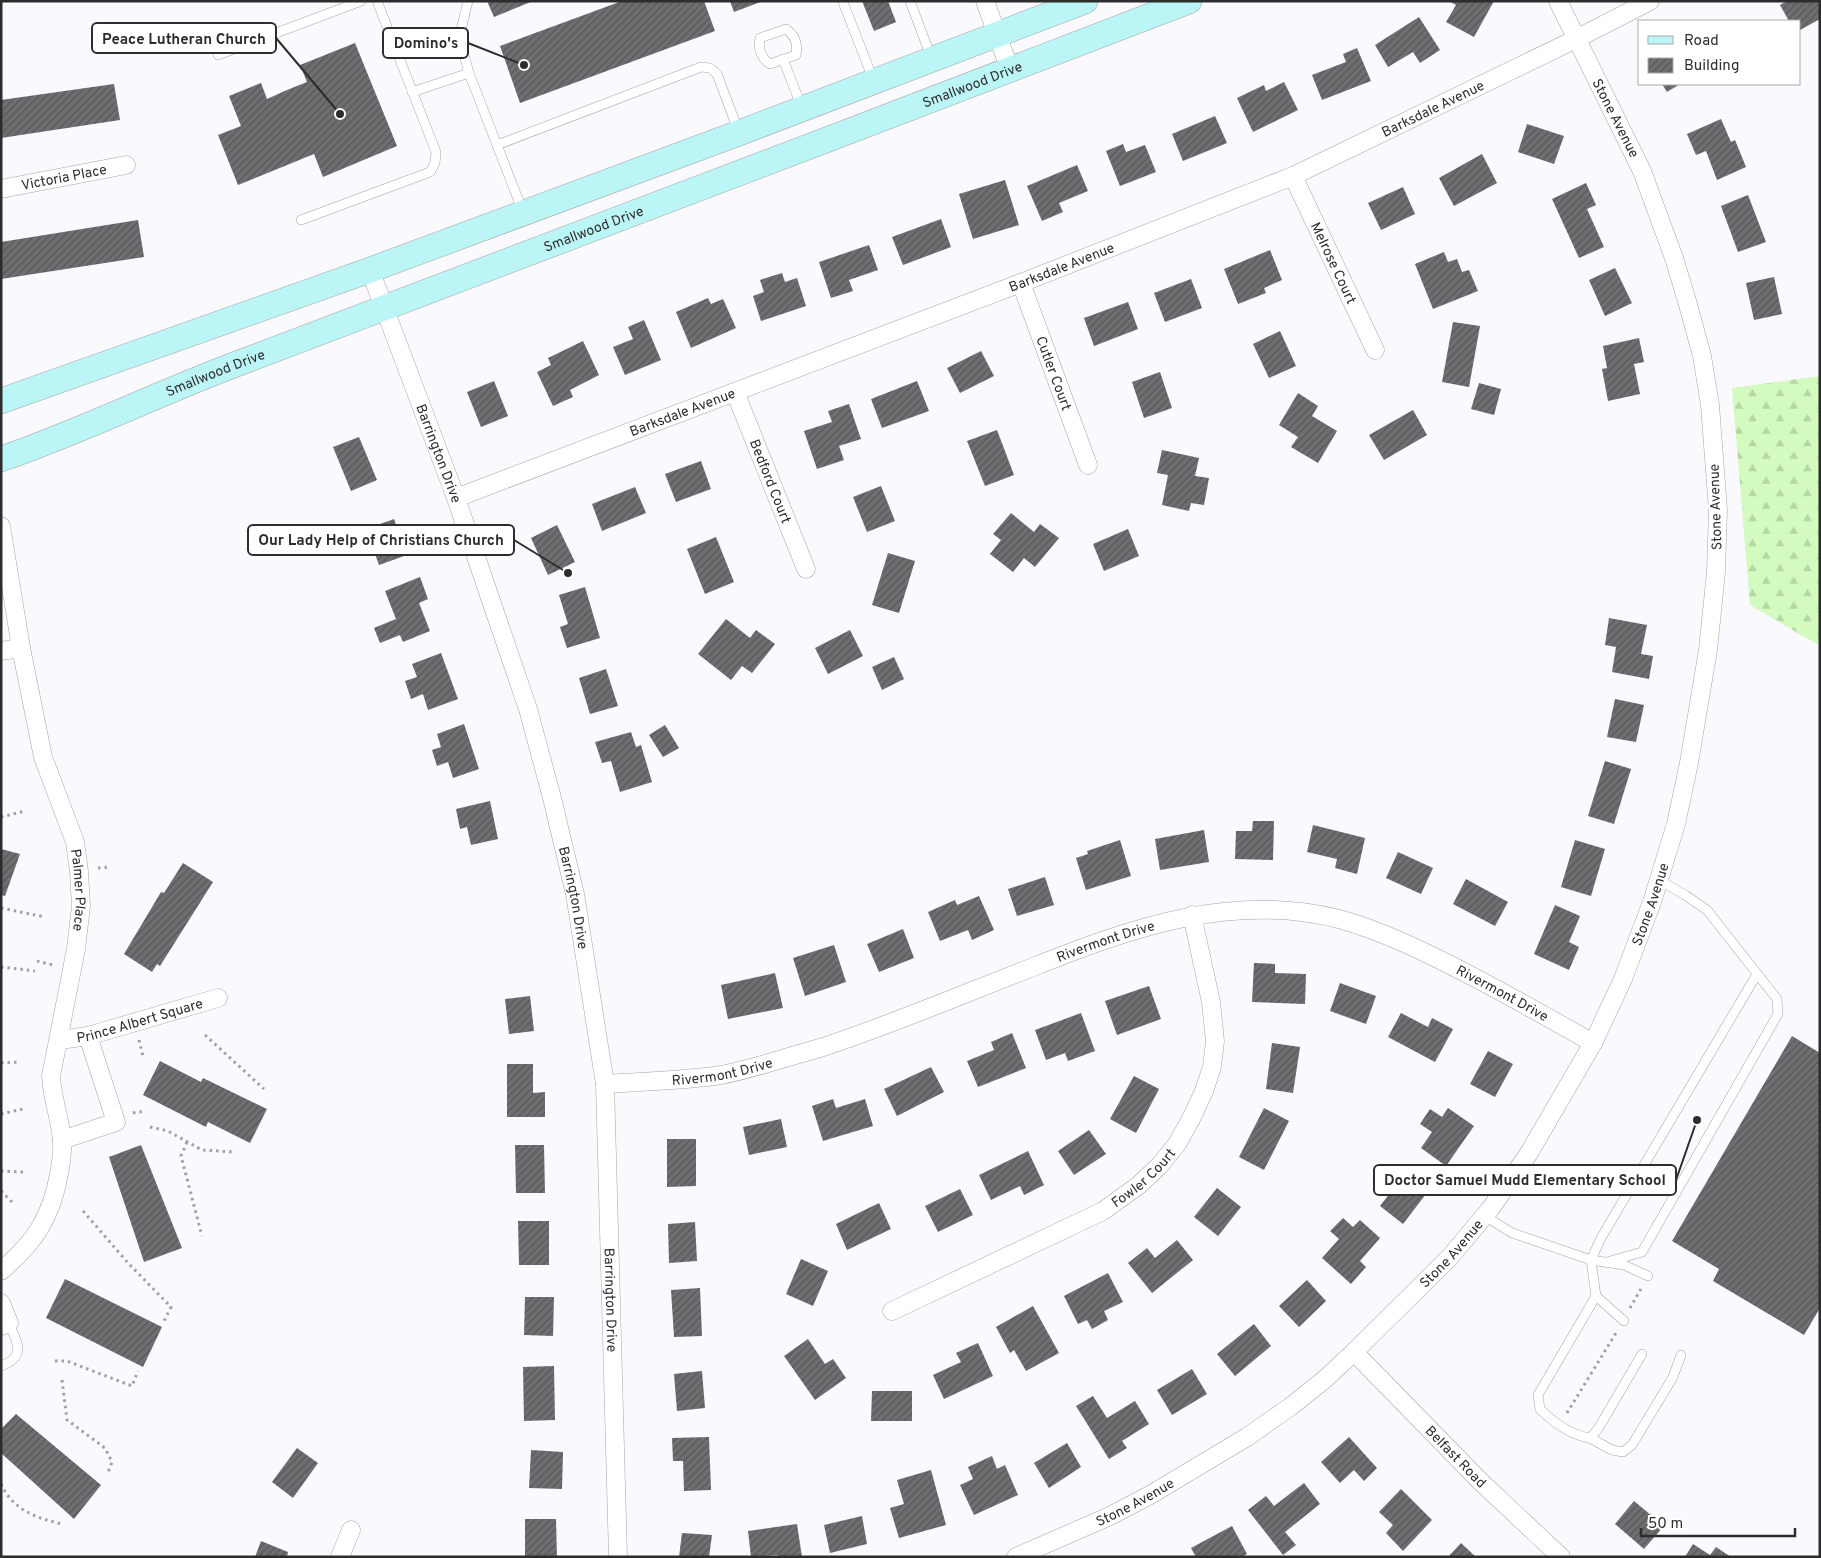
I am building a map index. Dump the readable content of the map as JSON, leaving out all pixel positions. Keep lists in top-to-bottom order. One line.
{"streets":{"main road":["Smallwood Drive"],"street":["Barksdale Avenue","Stone Avenue","Victoria Place","Melrose Court","Cutler Court","Barrington Drive","Bedford Court","Palmer Place","Rivermont Drive","Prince Albert Square","Fowler Court","Belfast Road"]},"crossings":[["Smallwood Drive","Barrington Drive"],["Barksdale Avenue","Stone Avenue"],["Barksdale Avenue","Melrose Court"],["Barksdale Avenue","Cutler Court"],["Barksdale Avenue","Barrington Drive"],["Barksdale Avenue","Bedford Court"],["Stone Avenue","Rivermont Drive"],["Stone Avenue","Belfast Road"],["Barrington Drive","Rivermont Drive"],["Palmer Place","Prince Albert Square"],["Rivermont Drive","Fowler Court"]],"places":["Domino's","Peace Lutheran Church","Our Lady Help of Christians Church","Doctor Samuel Mudd Elementary School"],"legend":["Road","Building"],"scale_bar":"50 m"}
